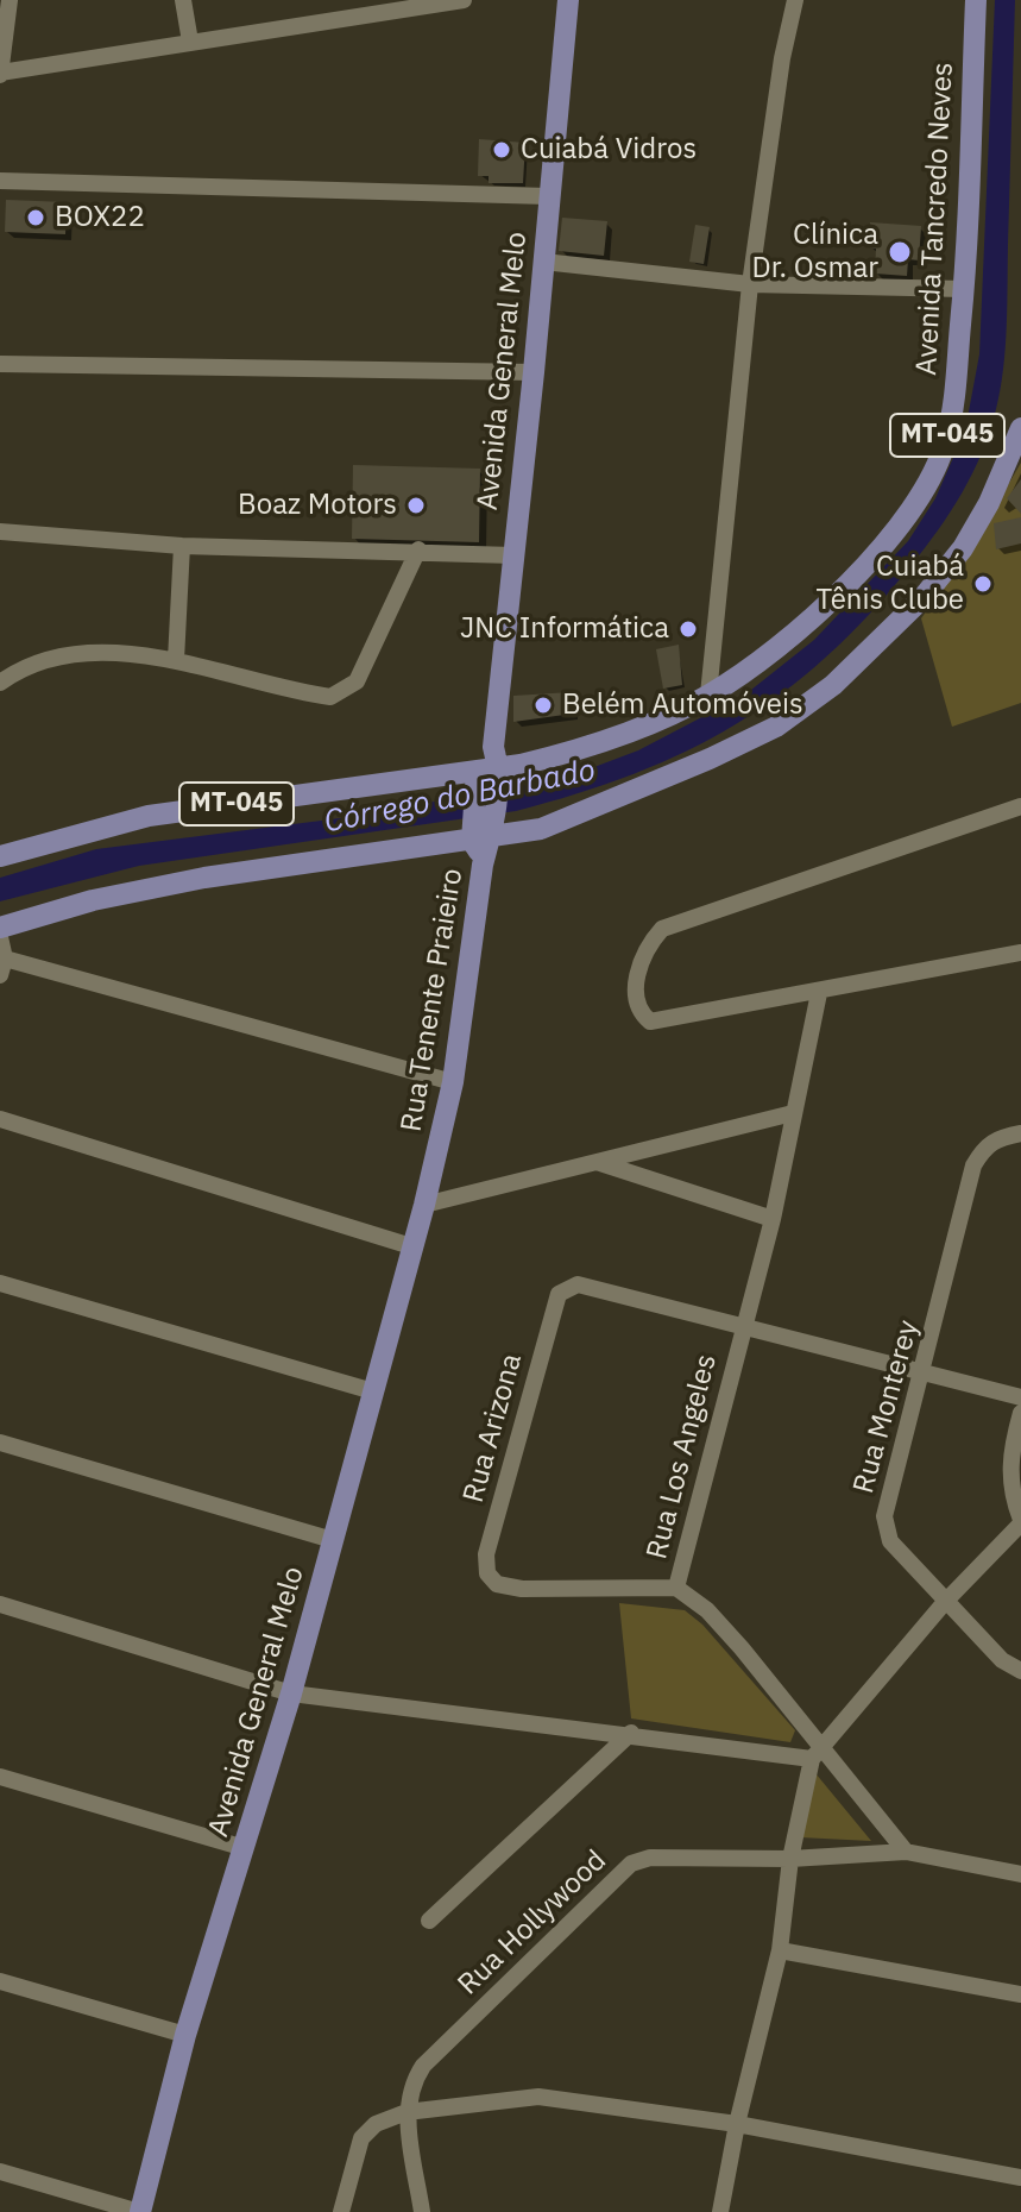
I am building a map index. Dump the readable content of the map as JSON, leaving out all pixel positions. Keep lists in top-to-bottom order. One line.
{"streets":{"main road":["Avenida Tancredo Neves","Avenida General Melo","MT-045","Rua Tenente Praieiro"],"street":["Rua Monterey","Rua Arizona","Rua Los Angeles","Rua Hollywood"]},"crossings":[["Avenida Tancredo Neves","Avenida General Melo"],["Avenida Tancredo Neves","Rua Tenente Praieiro"],["Avenida General Melo","Rua Tenente Praieiro"],["MT-045","Rua Tenente Praieiro"],["Rua Arizona","Rua Los Angeles"],["Rua Los Angeles","Rua Hollywood"]],"water":["Córrego do Barbado"],"places":["Cuiabá Vidros","BOX22","Clínica Dr. Osmar","Boaz Motors","Cuiabá Tênis Clube","JNC Informática","Belém Automóveis"]}
